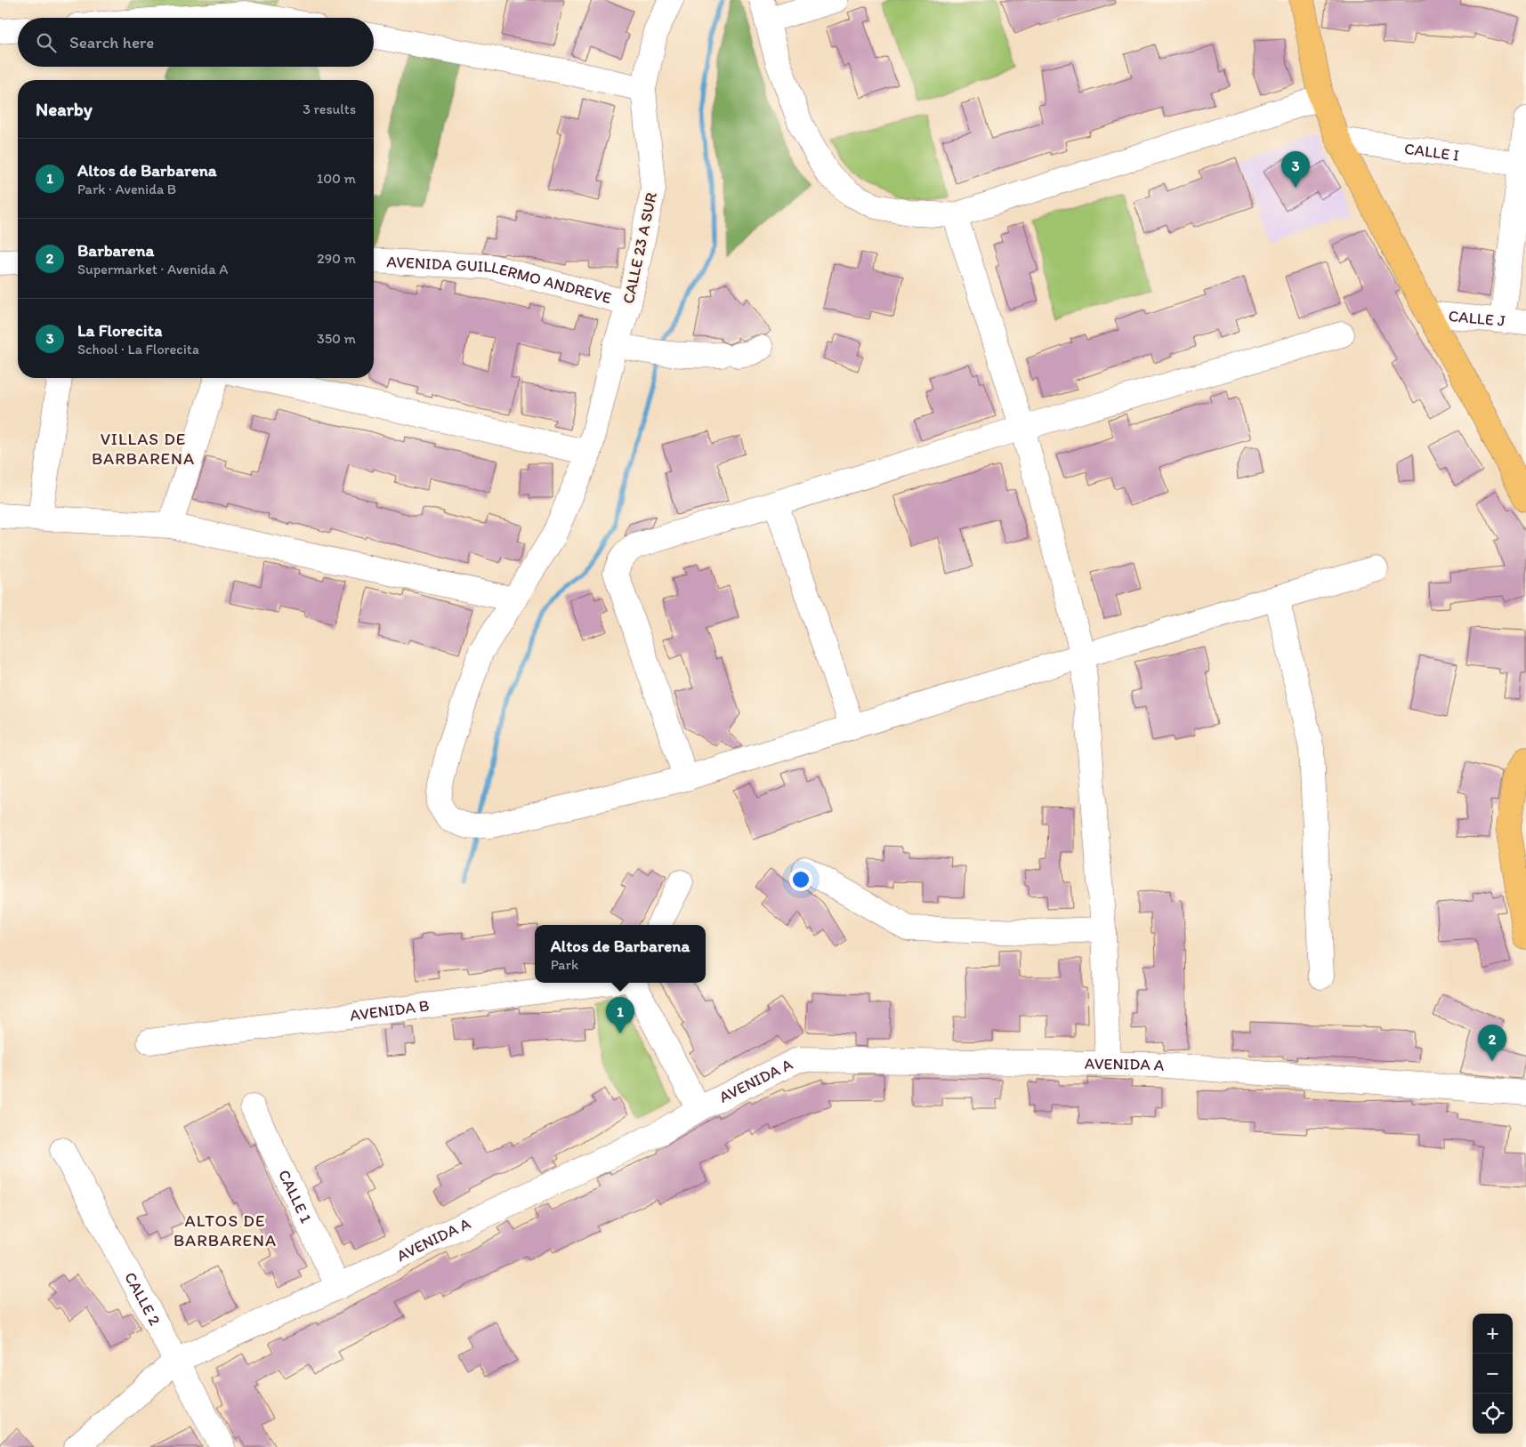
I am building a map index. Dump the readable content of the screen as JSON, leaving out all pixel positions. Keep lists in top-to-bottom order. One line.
{"streets":{"street":["CALLE I","CALLE 23 A SUR","AVENIDA GUILLERMO ANDREVE","CALLE J","AVENIDA B","AVENIDA A","CALLE 1","CALLE 2"]},"crossings":[["CALLE 23 A SUR","AVENIDA GUILLERMO ANDREVE"],["AVENIDA B","AVENIDA A"],["AVENIDA A","CALLE 1"],["AVENIDA A","CALLE 2"]],"districts":["VILLAS DE BARBARENA","ALTOS DE BARBARENA"],"page":{"search":"Search here","heading":["Nearby","3 results"],"list":[{"mark":"1","name":"Altos de Barbarena","note":"Park · Avenida B","value":"100 m"},{"mark":"2","name":"Barbarena","note":"Supermarket · Avenida A","value":"290 m"},{"mark":"3","name":"La Florecita","note":"School · La Florecita","value":"350 m"}],"pins":["3","1","2"],"popup":["Altos de Barbarena","Park"],"map_buttons":["+","−"]}}
